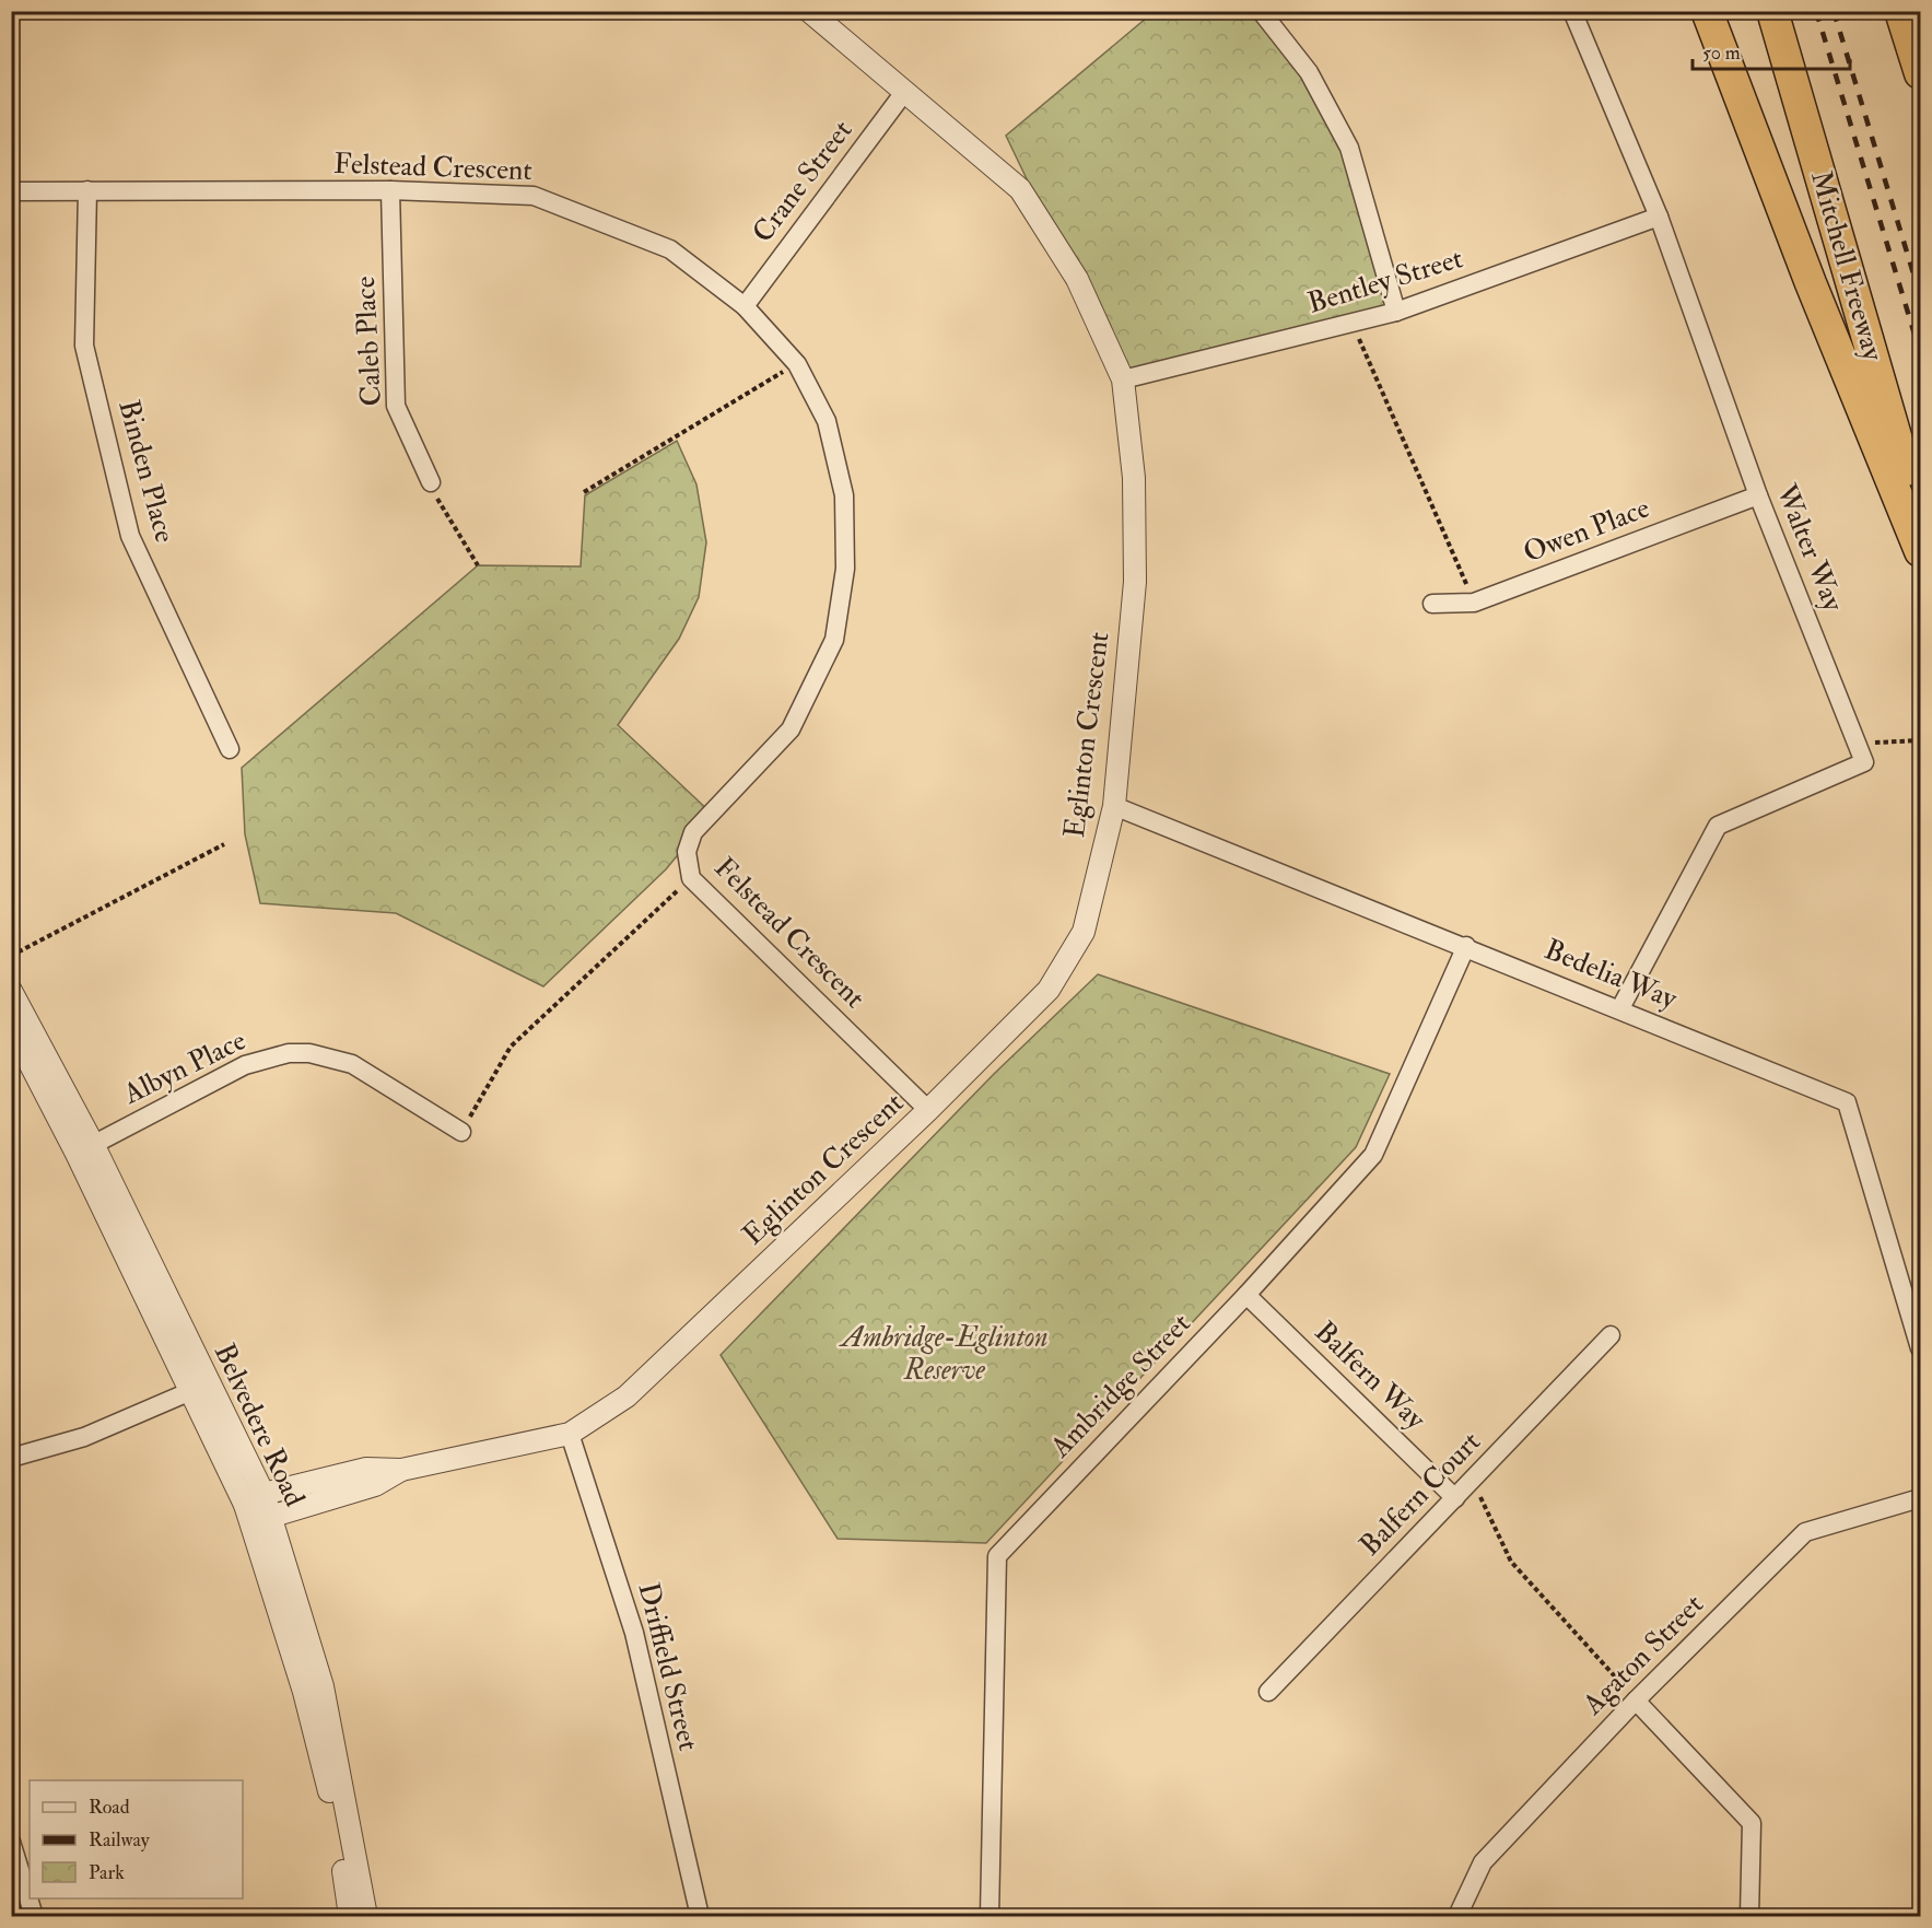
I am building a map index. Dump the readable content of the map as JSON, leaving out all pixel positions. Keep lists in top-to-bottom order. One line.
{"streets":{"highway":["Mitchell Freeway"],"street":["Felstead Crescent","Crane Street","Bentley Street","Caleb Place","Binden Place","Owen Place","Walter Way","Eglinton Crescent","Bedelia Way","Albyn Place","Balfern Way","Ambridge Street","Belvedere Road","Balfern Court","Agaton Street","Driffield Street"]},"crossings":[["Felstead Crescent","Crane Street"],["Felstead Crescent","Caleb Place"],["Felstead Crescent","Binden Place"],["Felstead Crescent","Eglinton Crescent"],["Crane Street","Eglinton Crescent"],["Bentley Street","Walter Way"],["Bentley Street","Eglinton Crescent"],["Owen Place","Walter Way"],["Walter Way","Bedelia Way"],["Eglinton Crescent","Bedelia Way"],["Eglinton Crescent","Belvedere Road"],["Eglinton Crescent","Driffield Street"],["Bedelia Way","Ambridge Street"],["Albyn Place","Belvedere Road"],["Balfern Way","Ambridge Street"],["Balfern Way","Balfern Court"]],"parks":["Ambridge-Eglinton Reserve"],"legend":["Road","Railway","Park"],"scale_bar":"50 m"}
